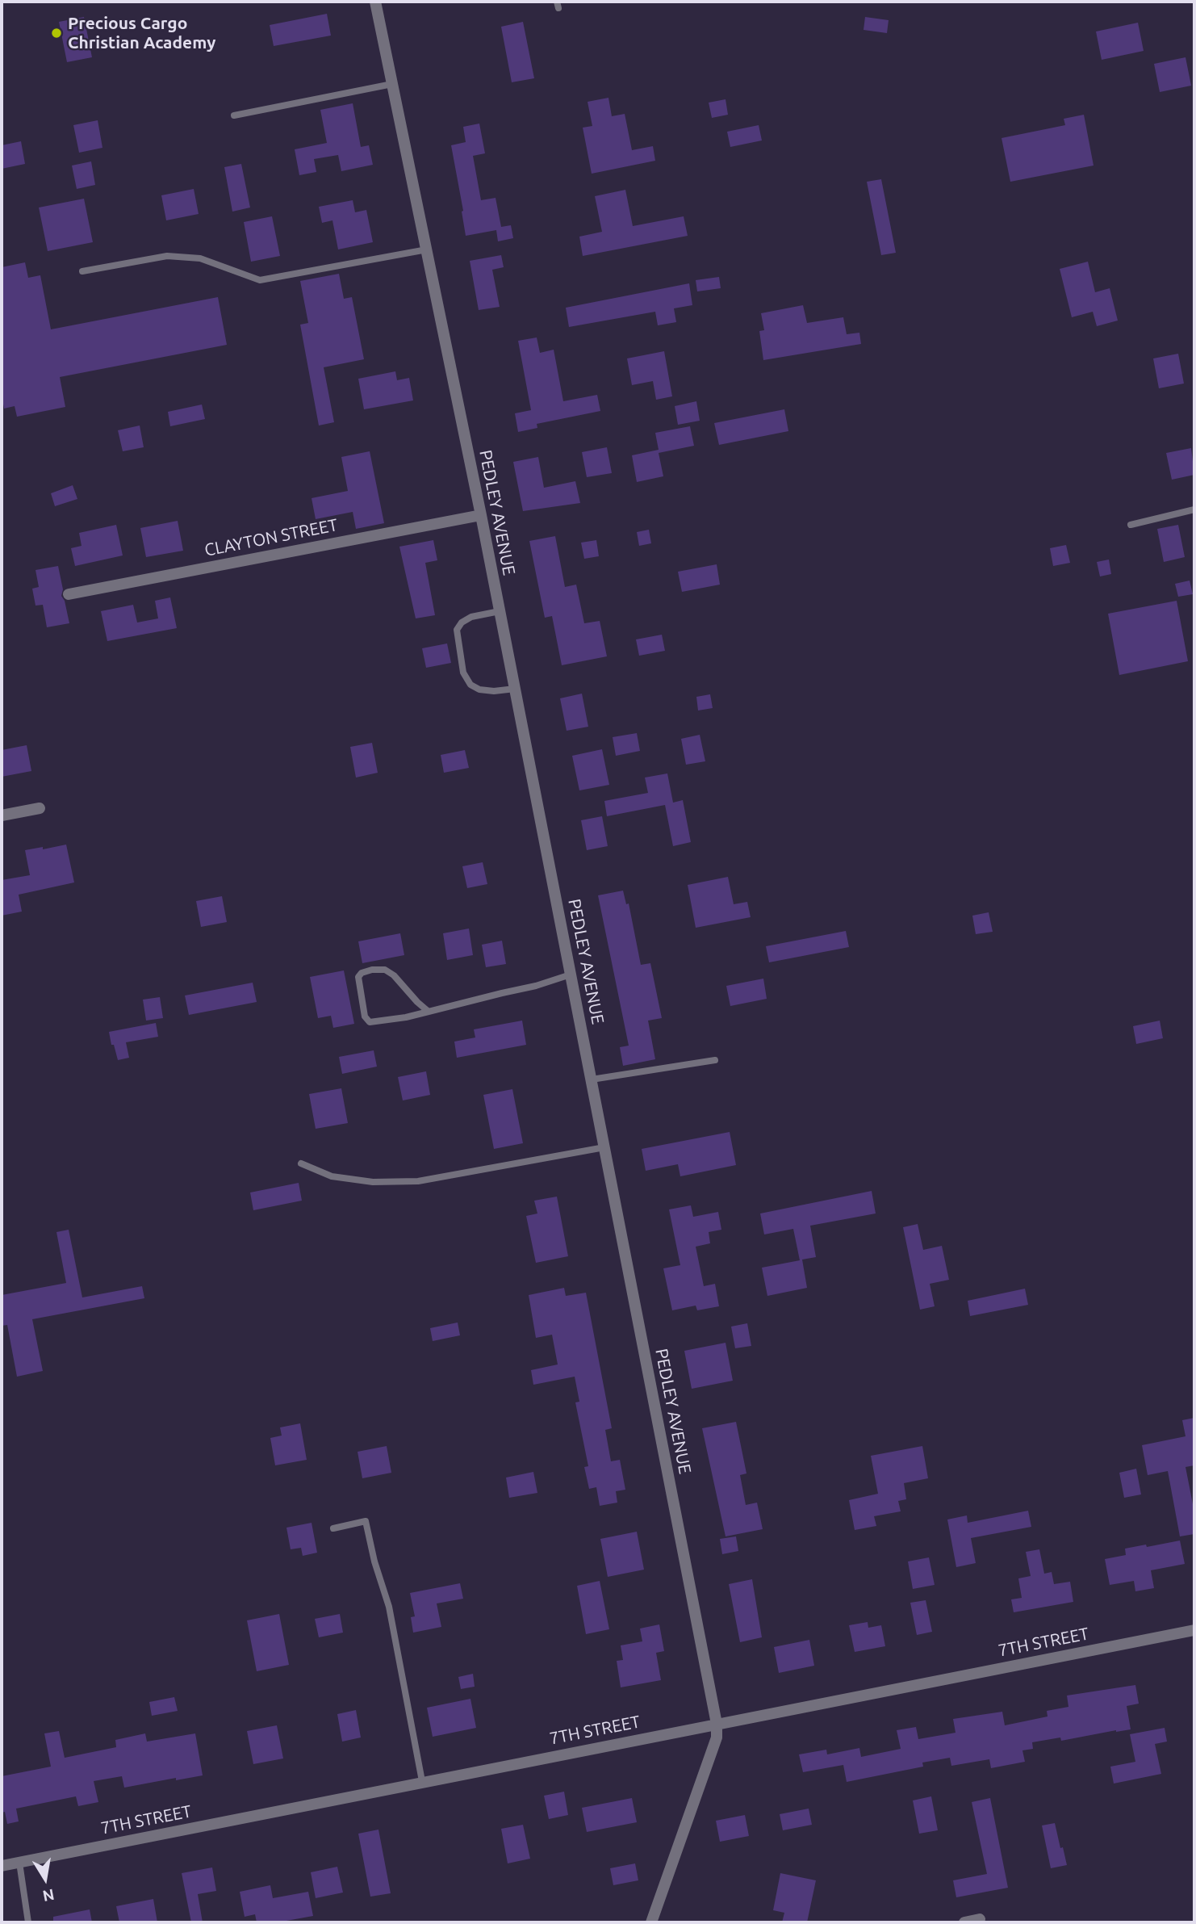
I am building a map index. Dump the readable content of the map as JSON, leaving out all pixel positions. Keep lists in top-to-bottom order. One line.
{"streets":{"street":["PEDLEY AVENUE","CLAYTON STREET","7TH STREET"]},"crossings":[["PEDLEY AVENUE","CLAYTON STREET"],["PEDLEY AVENUE","7TH STREET"]],"places":["Precious Cargo Christian Academy"],"north":"bottom"}
